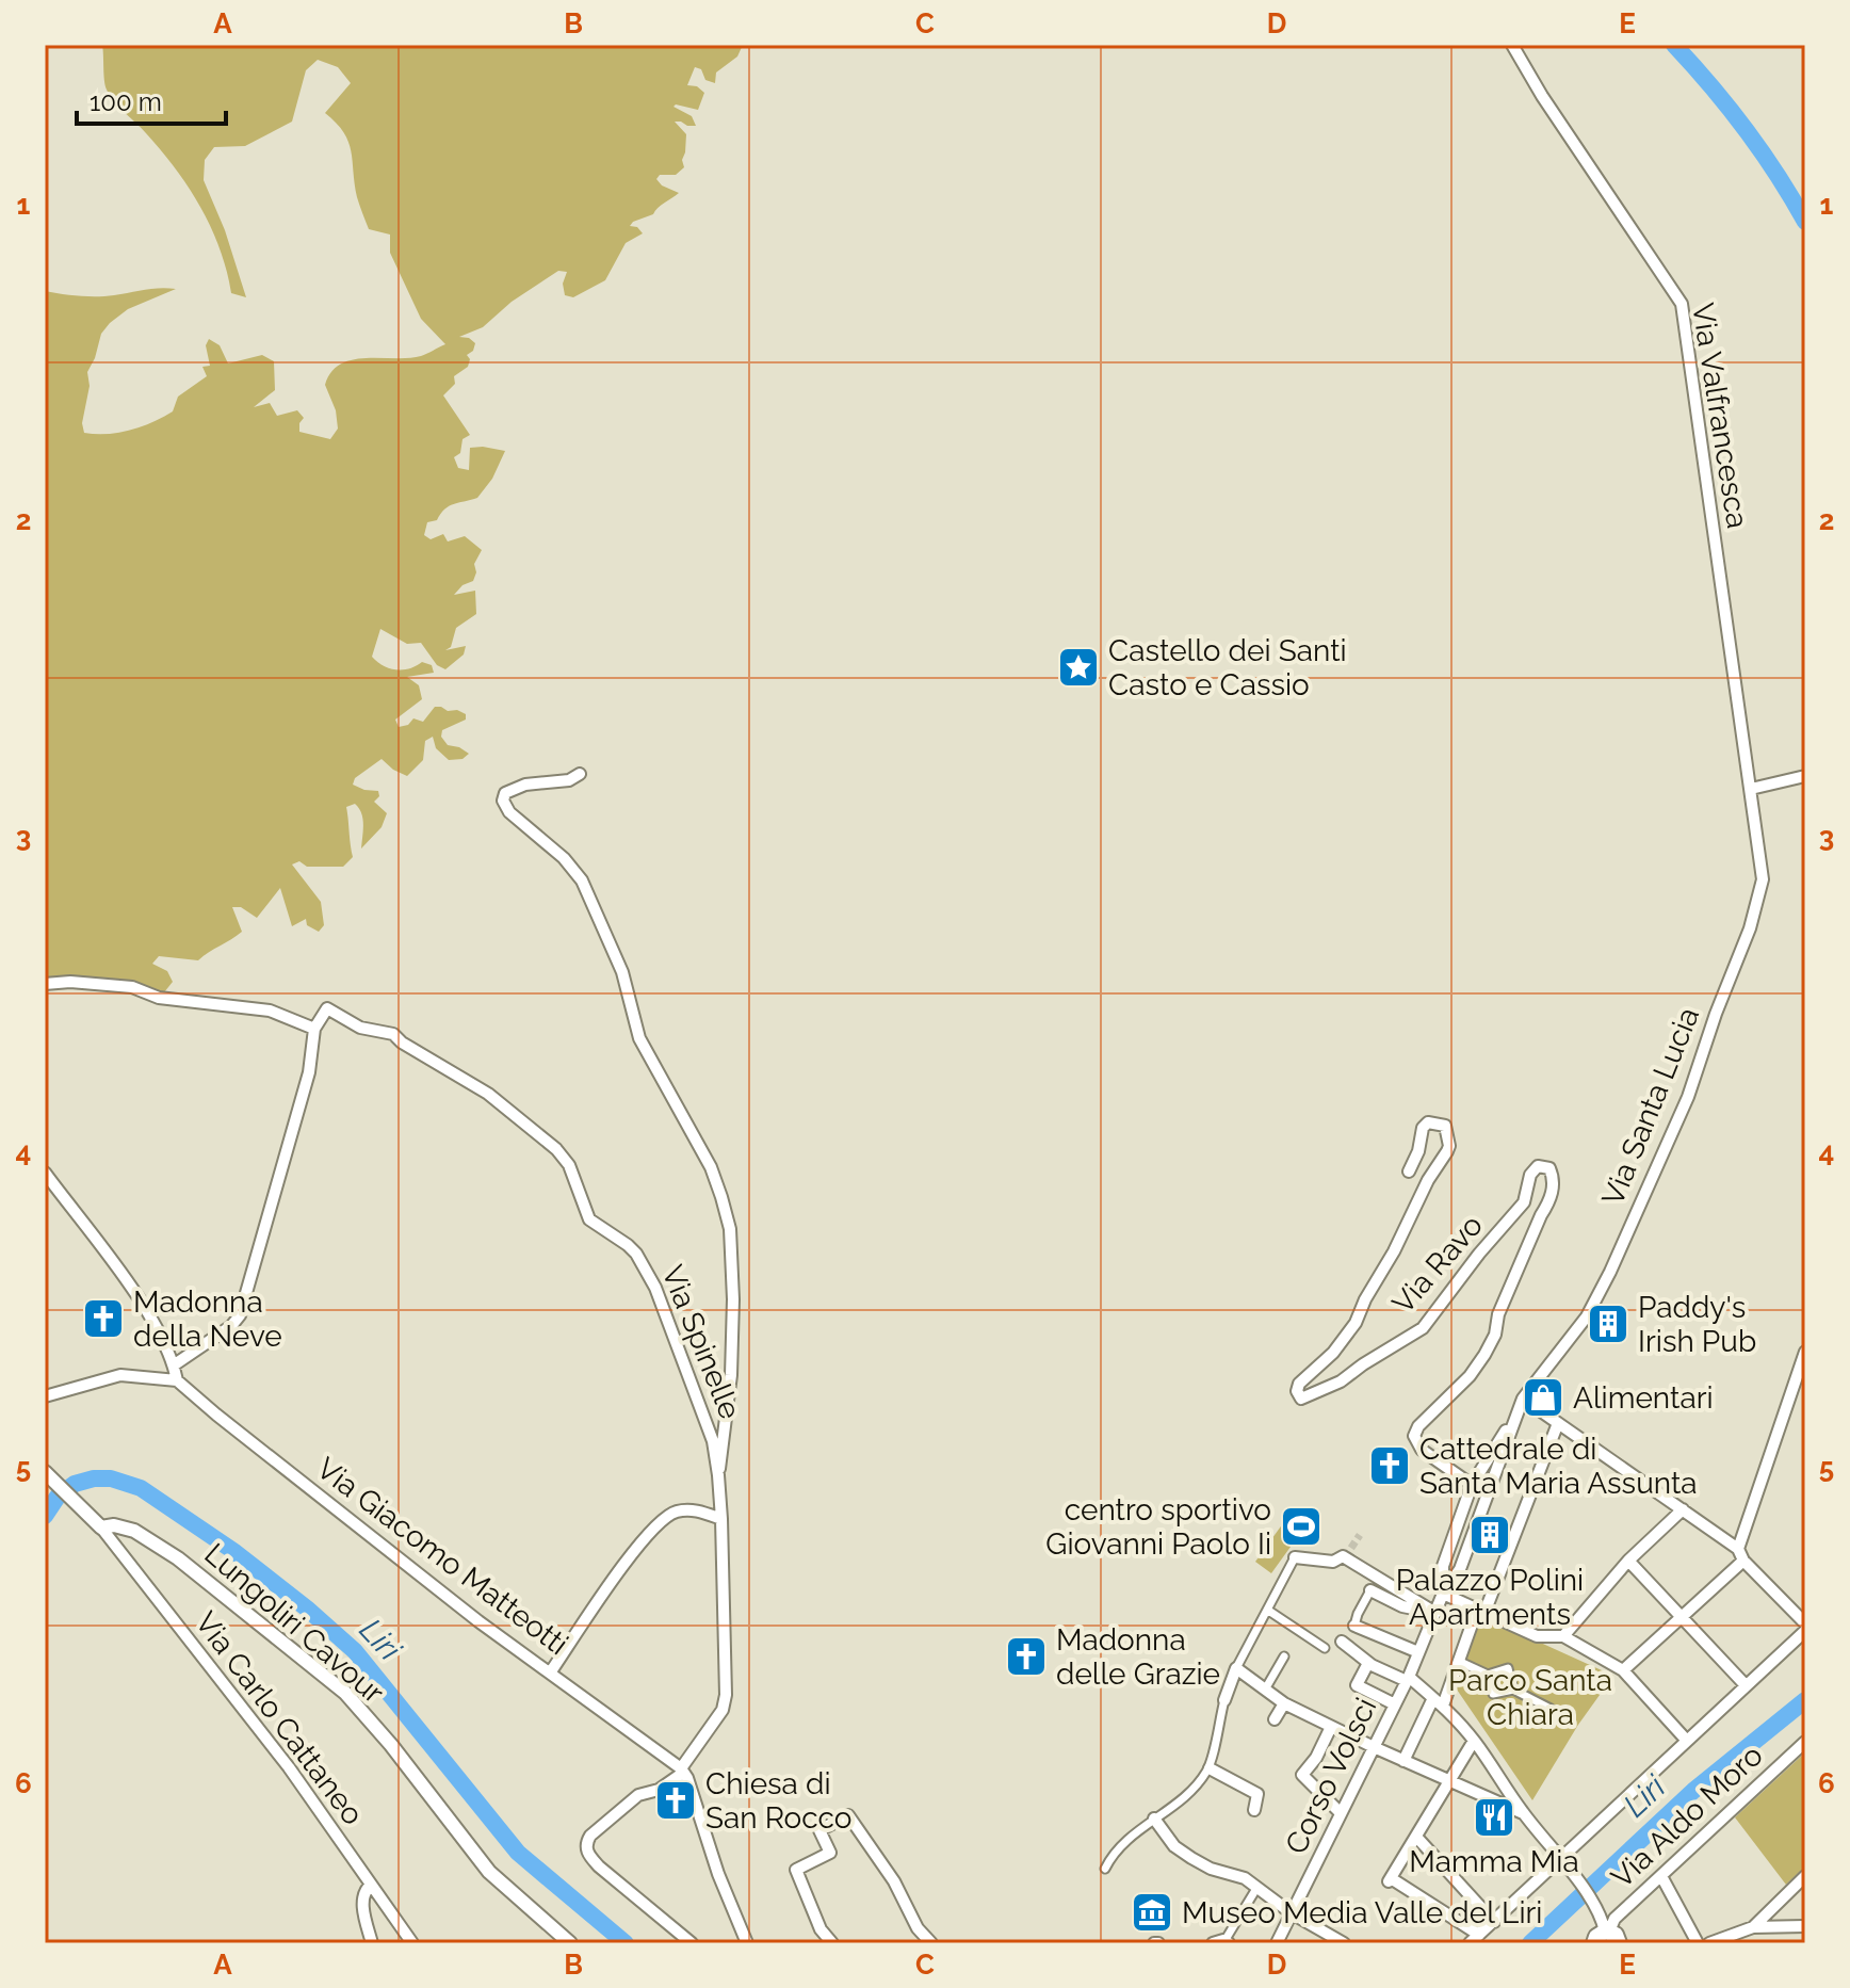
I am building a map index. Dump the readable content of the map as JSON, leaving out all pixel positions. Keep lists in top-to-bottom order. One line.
{"streets":{"street":["Via Valfrancesca","Via Santa Lucia","Via Ravo","Via Spinelle","Via Giacomo Matteotti","Lungoliri Cavour","Via Carlo Cattaneo","Corso Volsci","Via Aldo Moro"]},"crossings":[["Via Valfrancesca","Via Santa Lucia"],["Via Santa Lucia","Corso Volsci"],["Via Spinelle","Via Giacomo Matteotti"],["Lungoliri Cavour","Via Carlo Cattaneo"]],"water":["Liri"],"parks":["Parco Santa Chiara"],"places":{"place":["Castello dei Santi Casto e Cassio"],"church":["Madonna della Neve","Cattedrale di Santa Maria Assunta","Madonna delle Grazie","Chiesa di San Rocco"],"building":["Paddy's Irish Pub","Palazzo Polini Apartments"],"shop":["Alimentari"],"sports":["centro sportivo Giovanni Paolo Ii"],"restaurant":["Mamma Mia"],"museum":["Museo Media Valle del Liri"]},"scale_bar":"100 m","grid":{"columns":["A","B","C","D","E"],"rows":["1","2","3","4","5","6"]}}
